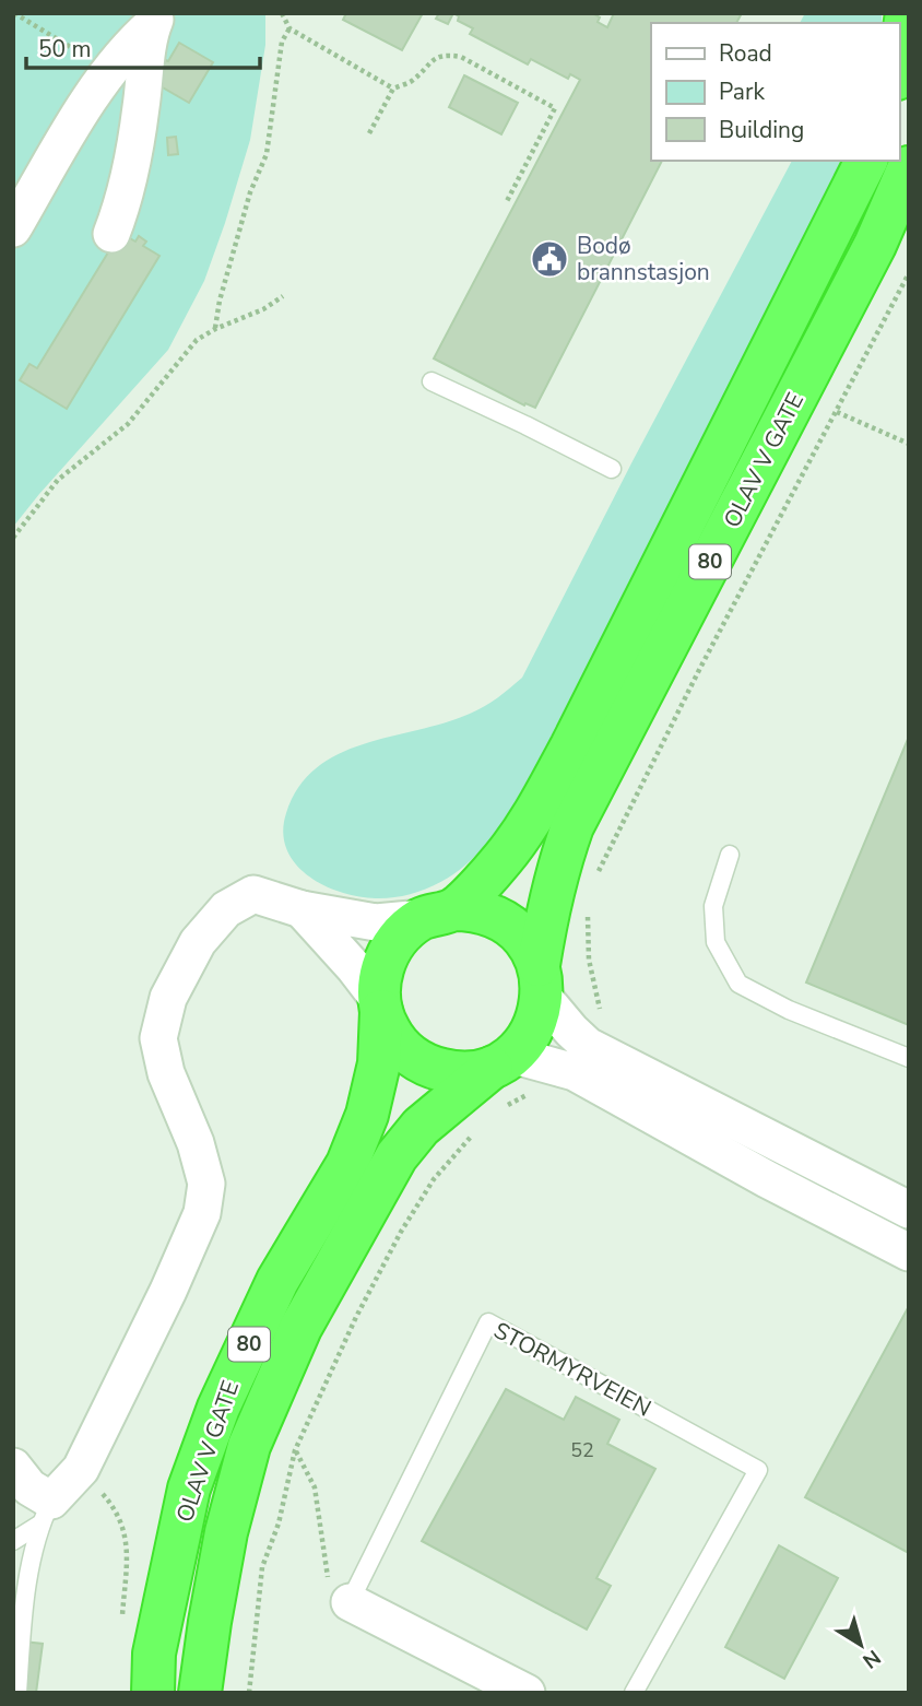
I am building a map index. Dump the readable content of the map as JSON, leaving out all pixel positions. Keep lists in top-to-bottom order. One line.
{"streets":{"highway":["OLAV V GATE","80"],"lane":["STORMYRVEIEN"]},"places":{"public building":["Bodø brannstasjon"]},"house_numbers":["52"],"legend":["Road","Park","Building"],"scale_bar":"50 m","north":"bottom right"}
